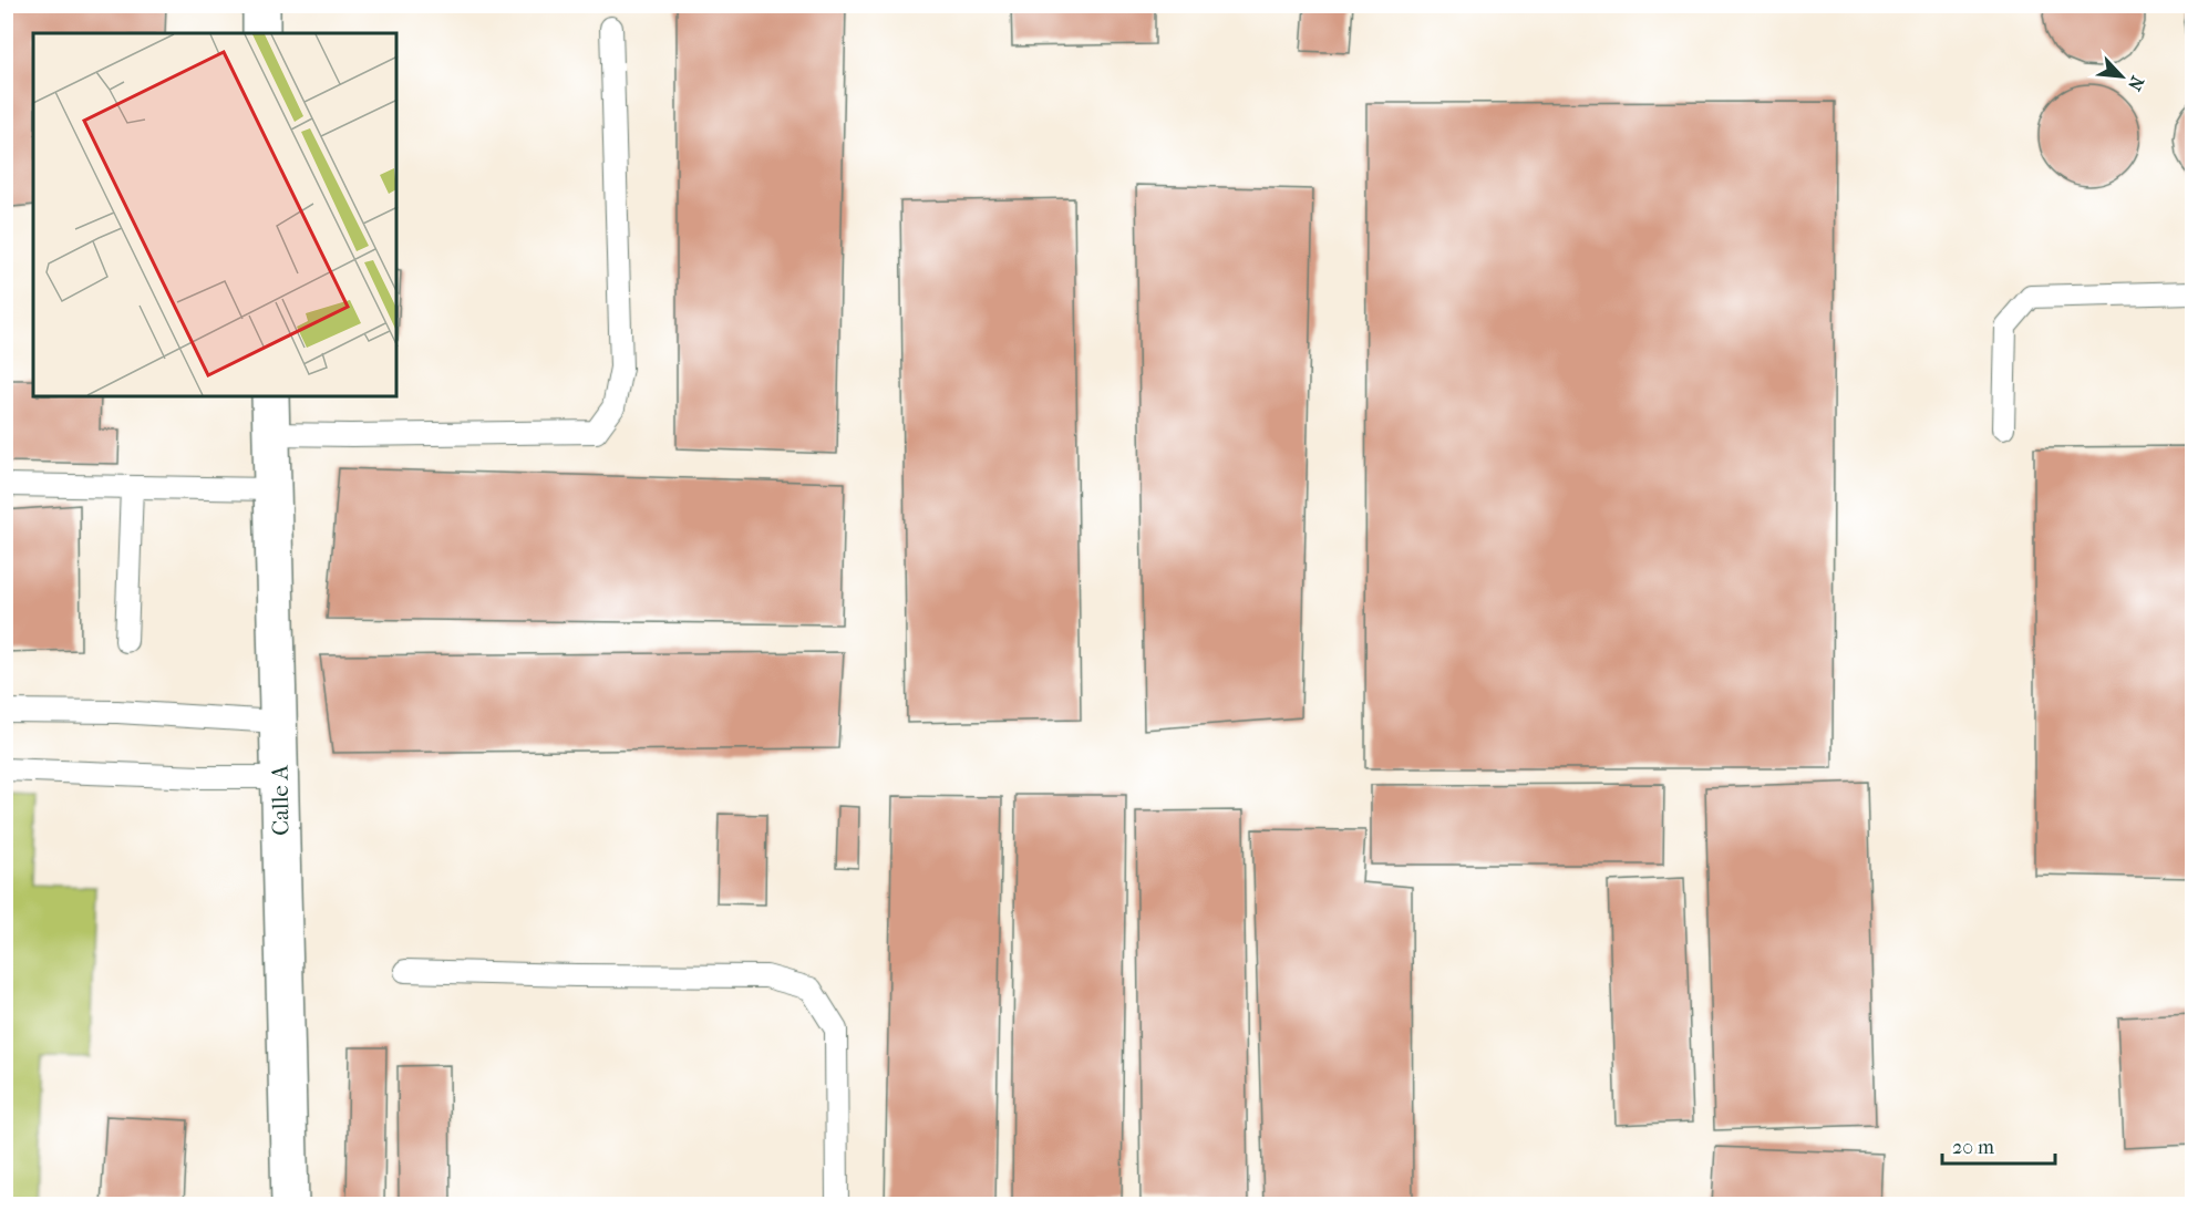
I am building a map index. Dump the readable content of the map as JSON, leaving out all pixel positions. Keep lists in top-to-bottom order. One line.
{"streets":{"street":["Calle A"]},"scale_bar":"20 m","north":"bottom right"}
